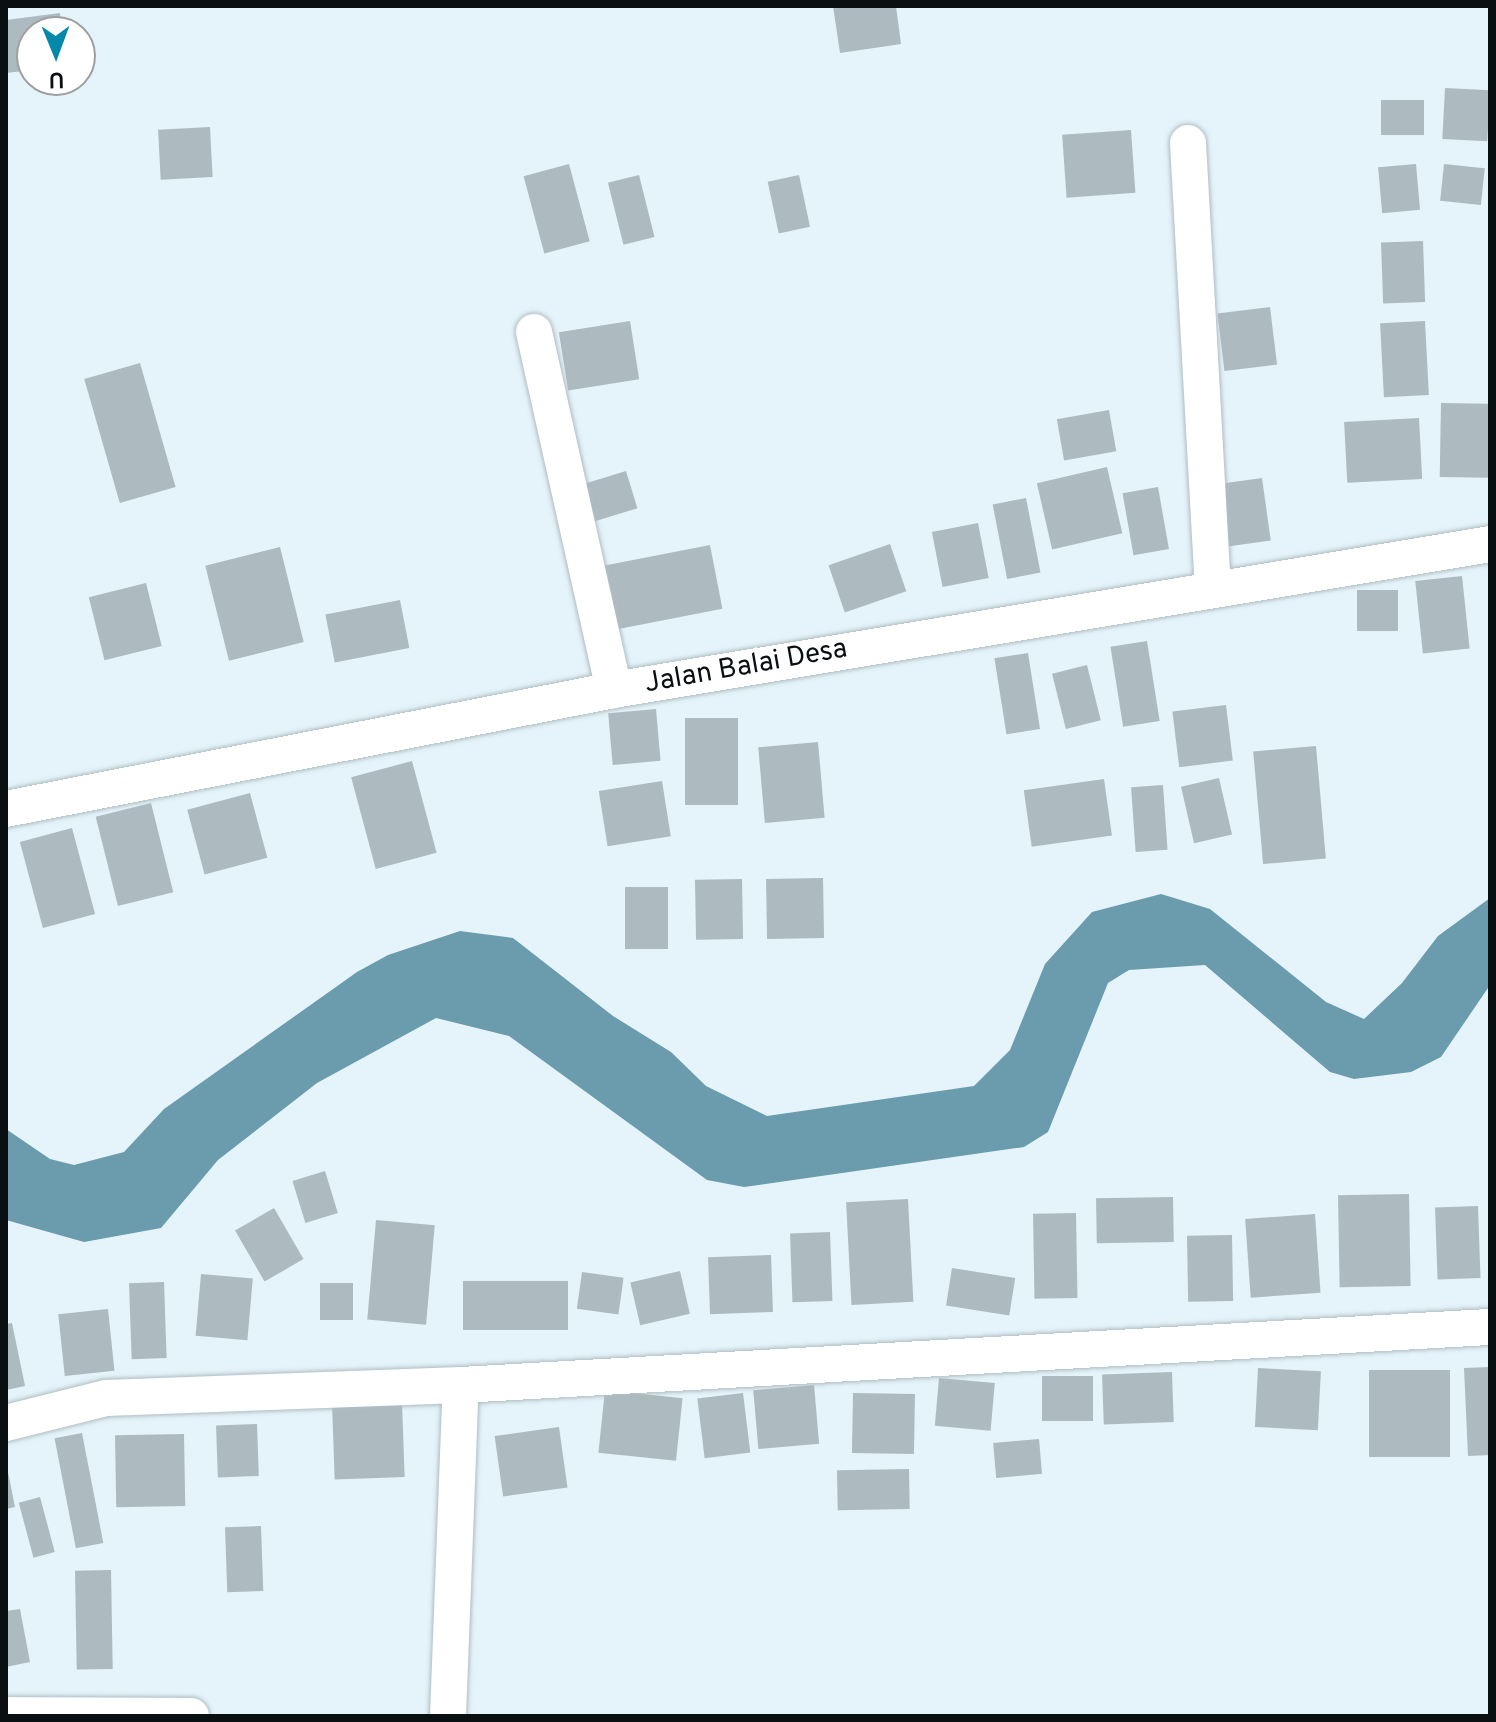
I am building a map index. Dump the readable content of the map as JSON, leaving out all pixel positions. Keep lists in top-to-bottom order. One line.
{"streets":{"street":["Jalan Balai Desa"]},"north":"bottom"}
